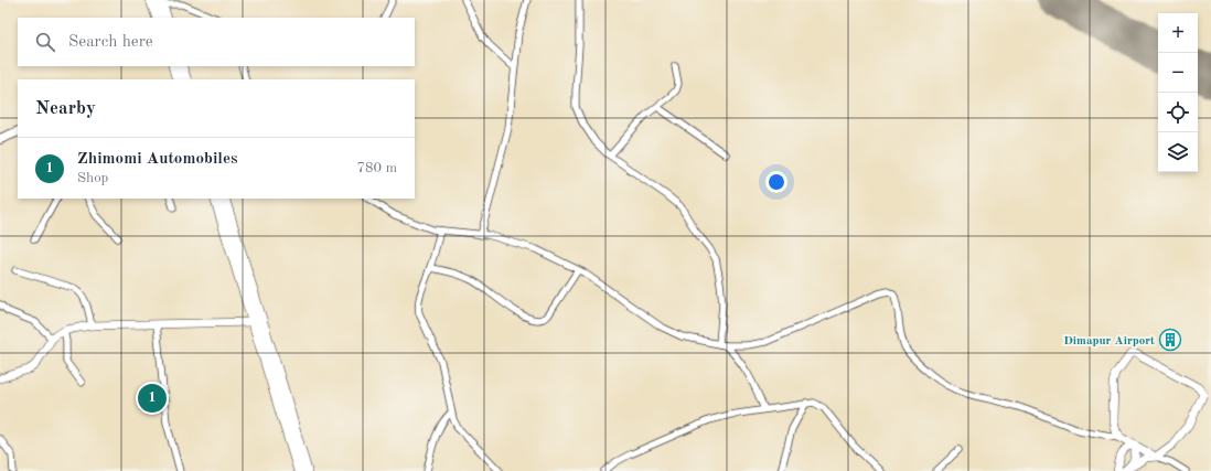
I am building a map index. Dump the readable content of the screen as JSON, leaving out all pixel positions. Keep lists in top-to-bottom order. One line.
{"places":{"building":["Dimapur Airport"]},"page":{"map_buttons":["+","−"],"search":"Search here","heading":"Nearby","list":[{"mark":"1","name":"Zhimomi Automobiles","note":"Shop","value":"780 m"}],"pins":"1"}}
